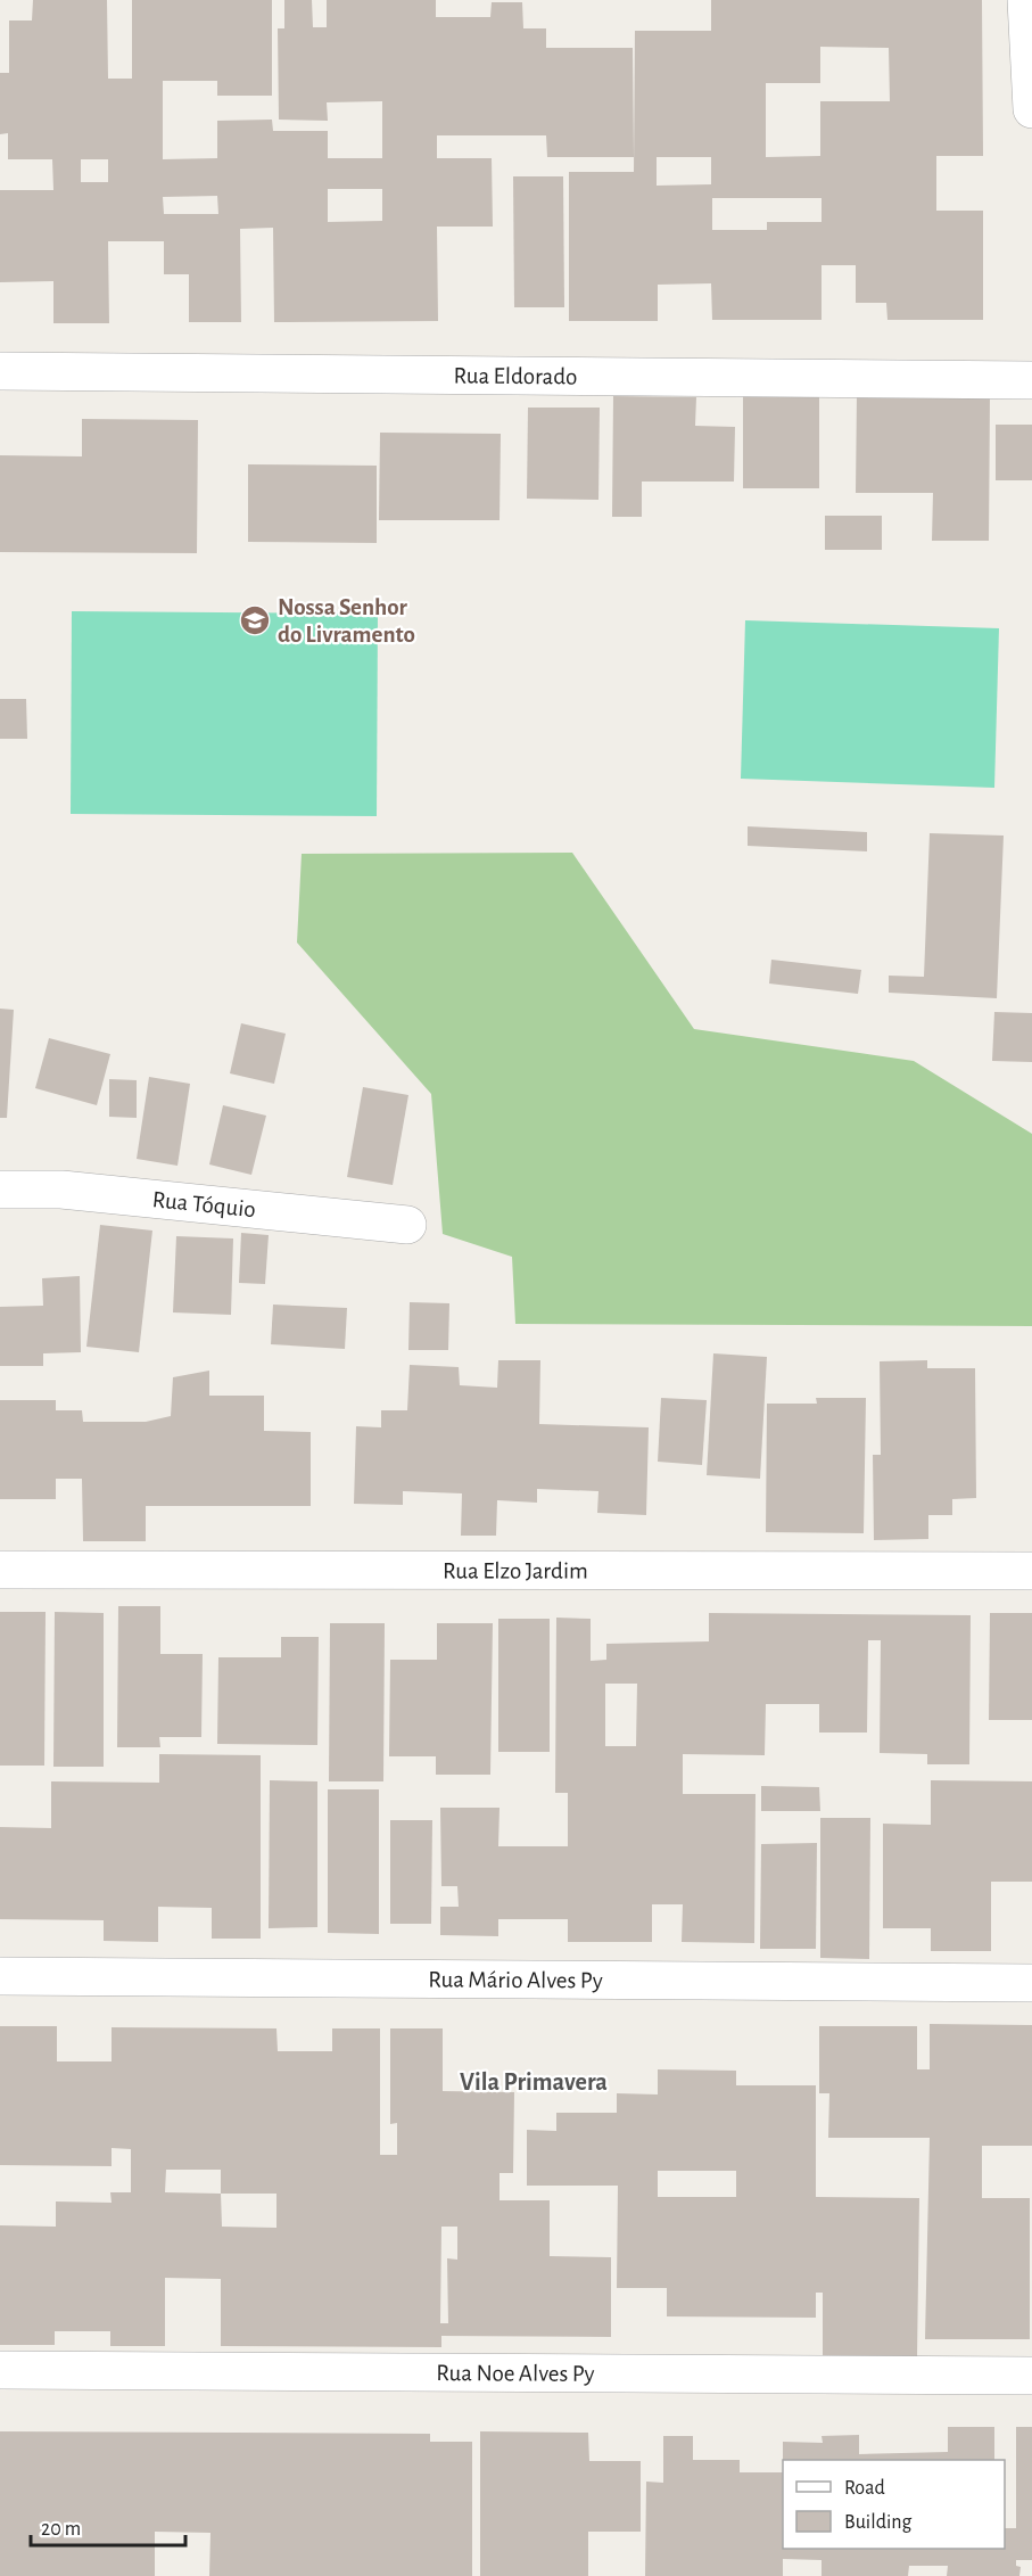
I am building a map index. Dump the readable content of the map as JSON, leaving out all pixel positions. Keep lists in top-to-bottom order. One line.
{"streets":{"street":["Rua Eldorado","Rua Tóquio","Rua Elzo Jardim","Rua Mário Alves Py","Rua Noe Alves Py"]},"districts":["Vila Primavera"],"places":{"school or university":["Nossa Senhor do Livramento"]},"legend":["Road","Building"],"scale_bar":"20 m"}
